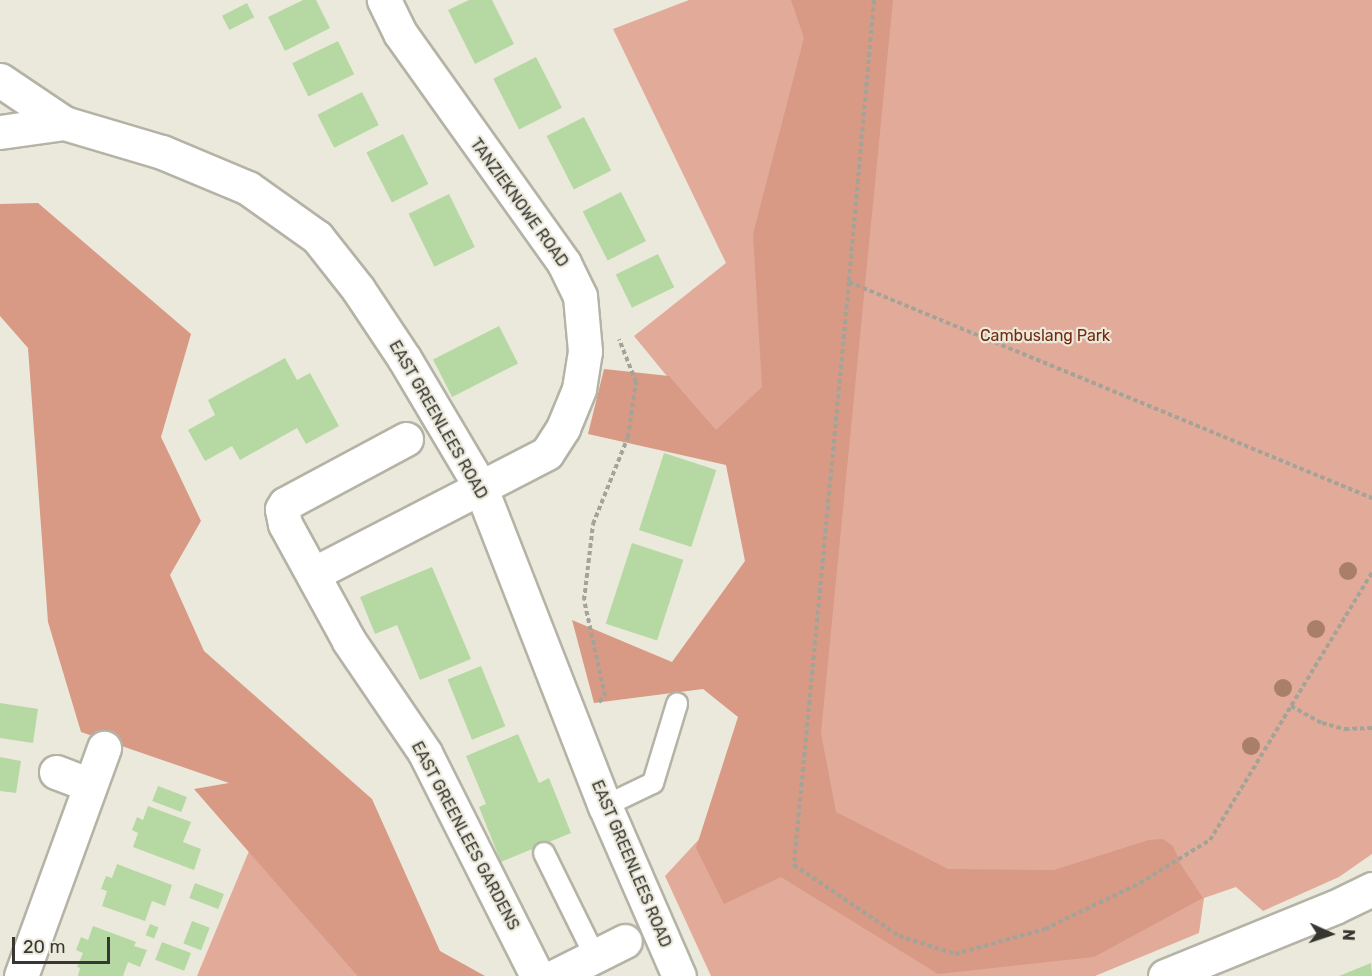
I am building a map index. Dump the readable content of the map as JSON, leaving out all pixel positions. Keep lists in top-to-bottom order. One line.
{"streets":{"street":["TANZIEKNOWE ROAD","EAST GREENLEES ROAD","EAST GREENLEES GARDENS"]},"crossings":[["TANZIEKNOWE ROAD","EAST GREENLEES ROAD"]],"parks":["Cambuslang Park"],"scale_bar":"20 m","north":"right"}
